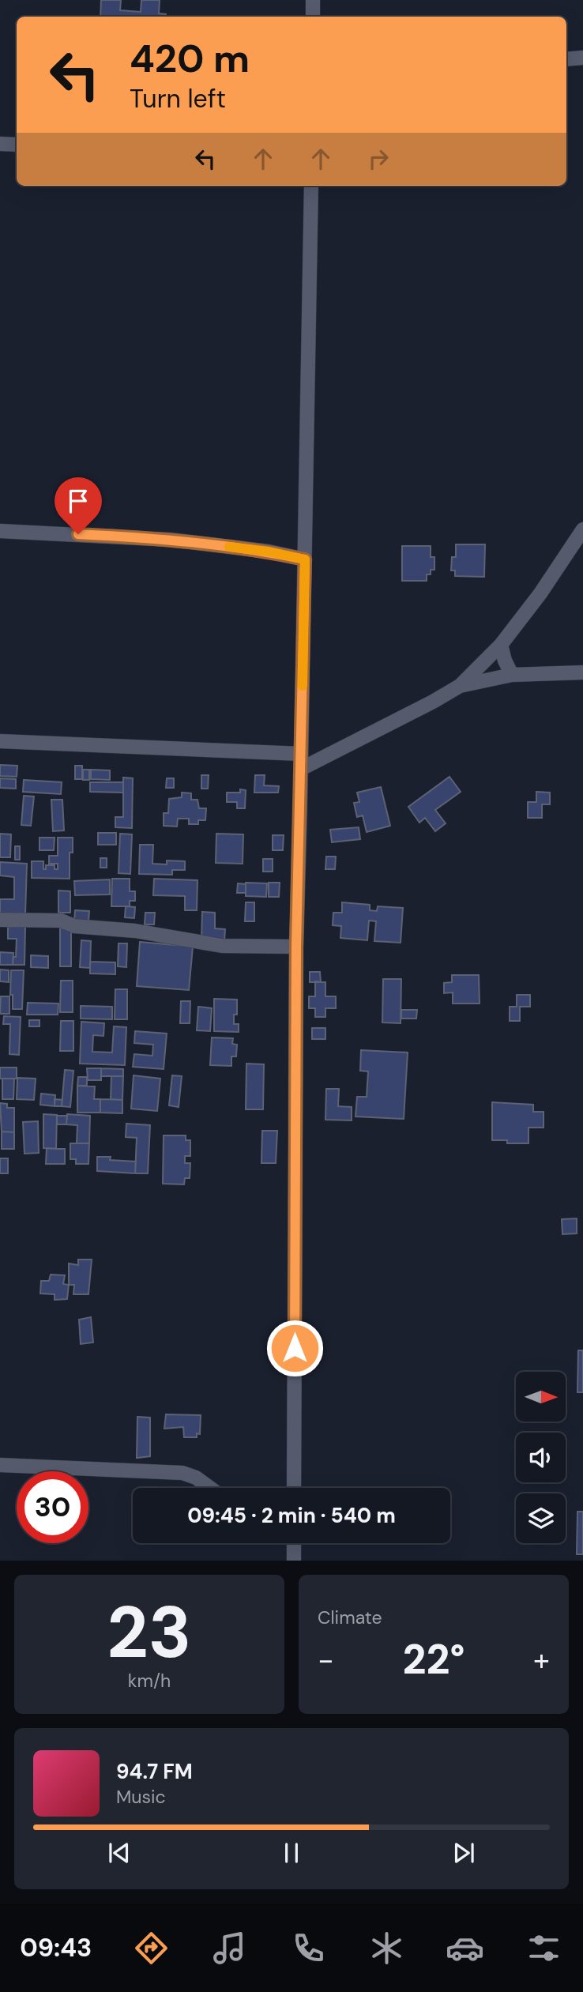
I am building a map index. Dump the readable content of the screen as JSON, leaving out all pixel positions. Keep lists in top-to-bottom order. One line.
{"north":"right","page":{"turn":["420 m","Turn left"],"limit":"30","trip":"09:45 · 2 min · 540 m","tile":[["23","km/h"],"Climate"],"heat":["−","22°","+"],"song":["94.7 FM","Music"],"tabs":"09:43"}}
